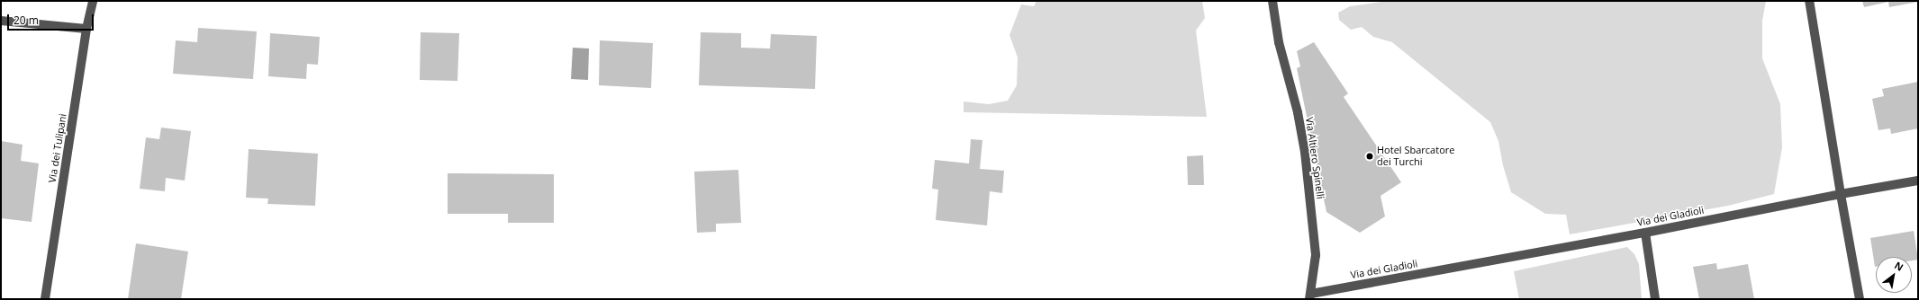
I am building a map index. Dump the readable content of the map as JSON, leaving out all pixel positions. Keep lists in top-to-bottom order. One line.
{"streets":{"street":["Via dei Tulipani","Via Altiero Spinelli","Via dei Gladioli"]},"crossings":[["Via Altiero Spinelli","Via dei Gladioli"]],"places":["Hotel Sbarcatore dei Turchi"],"scale_bar":"20 m","north":"top right"}
